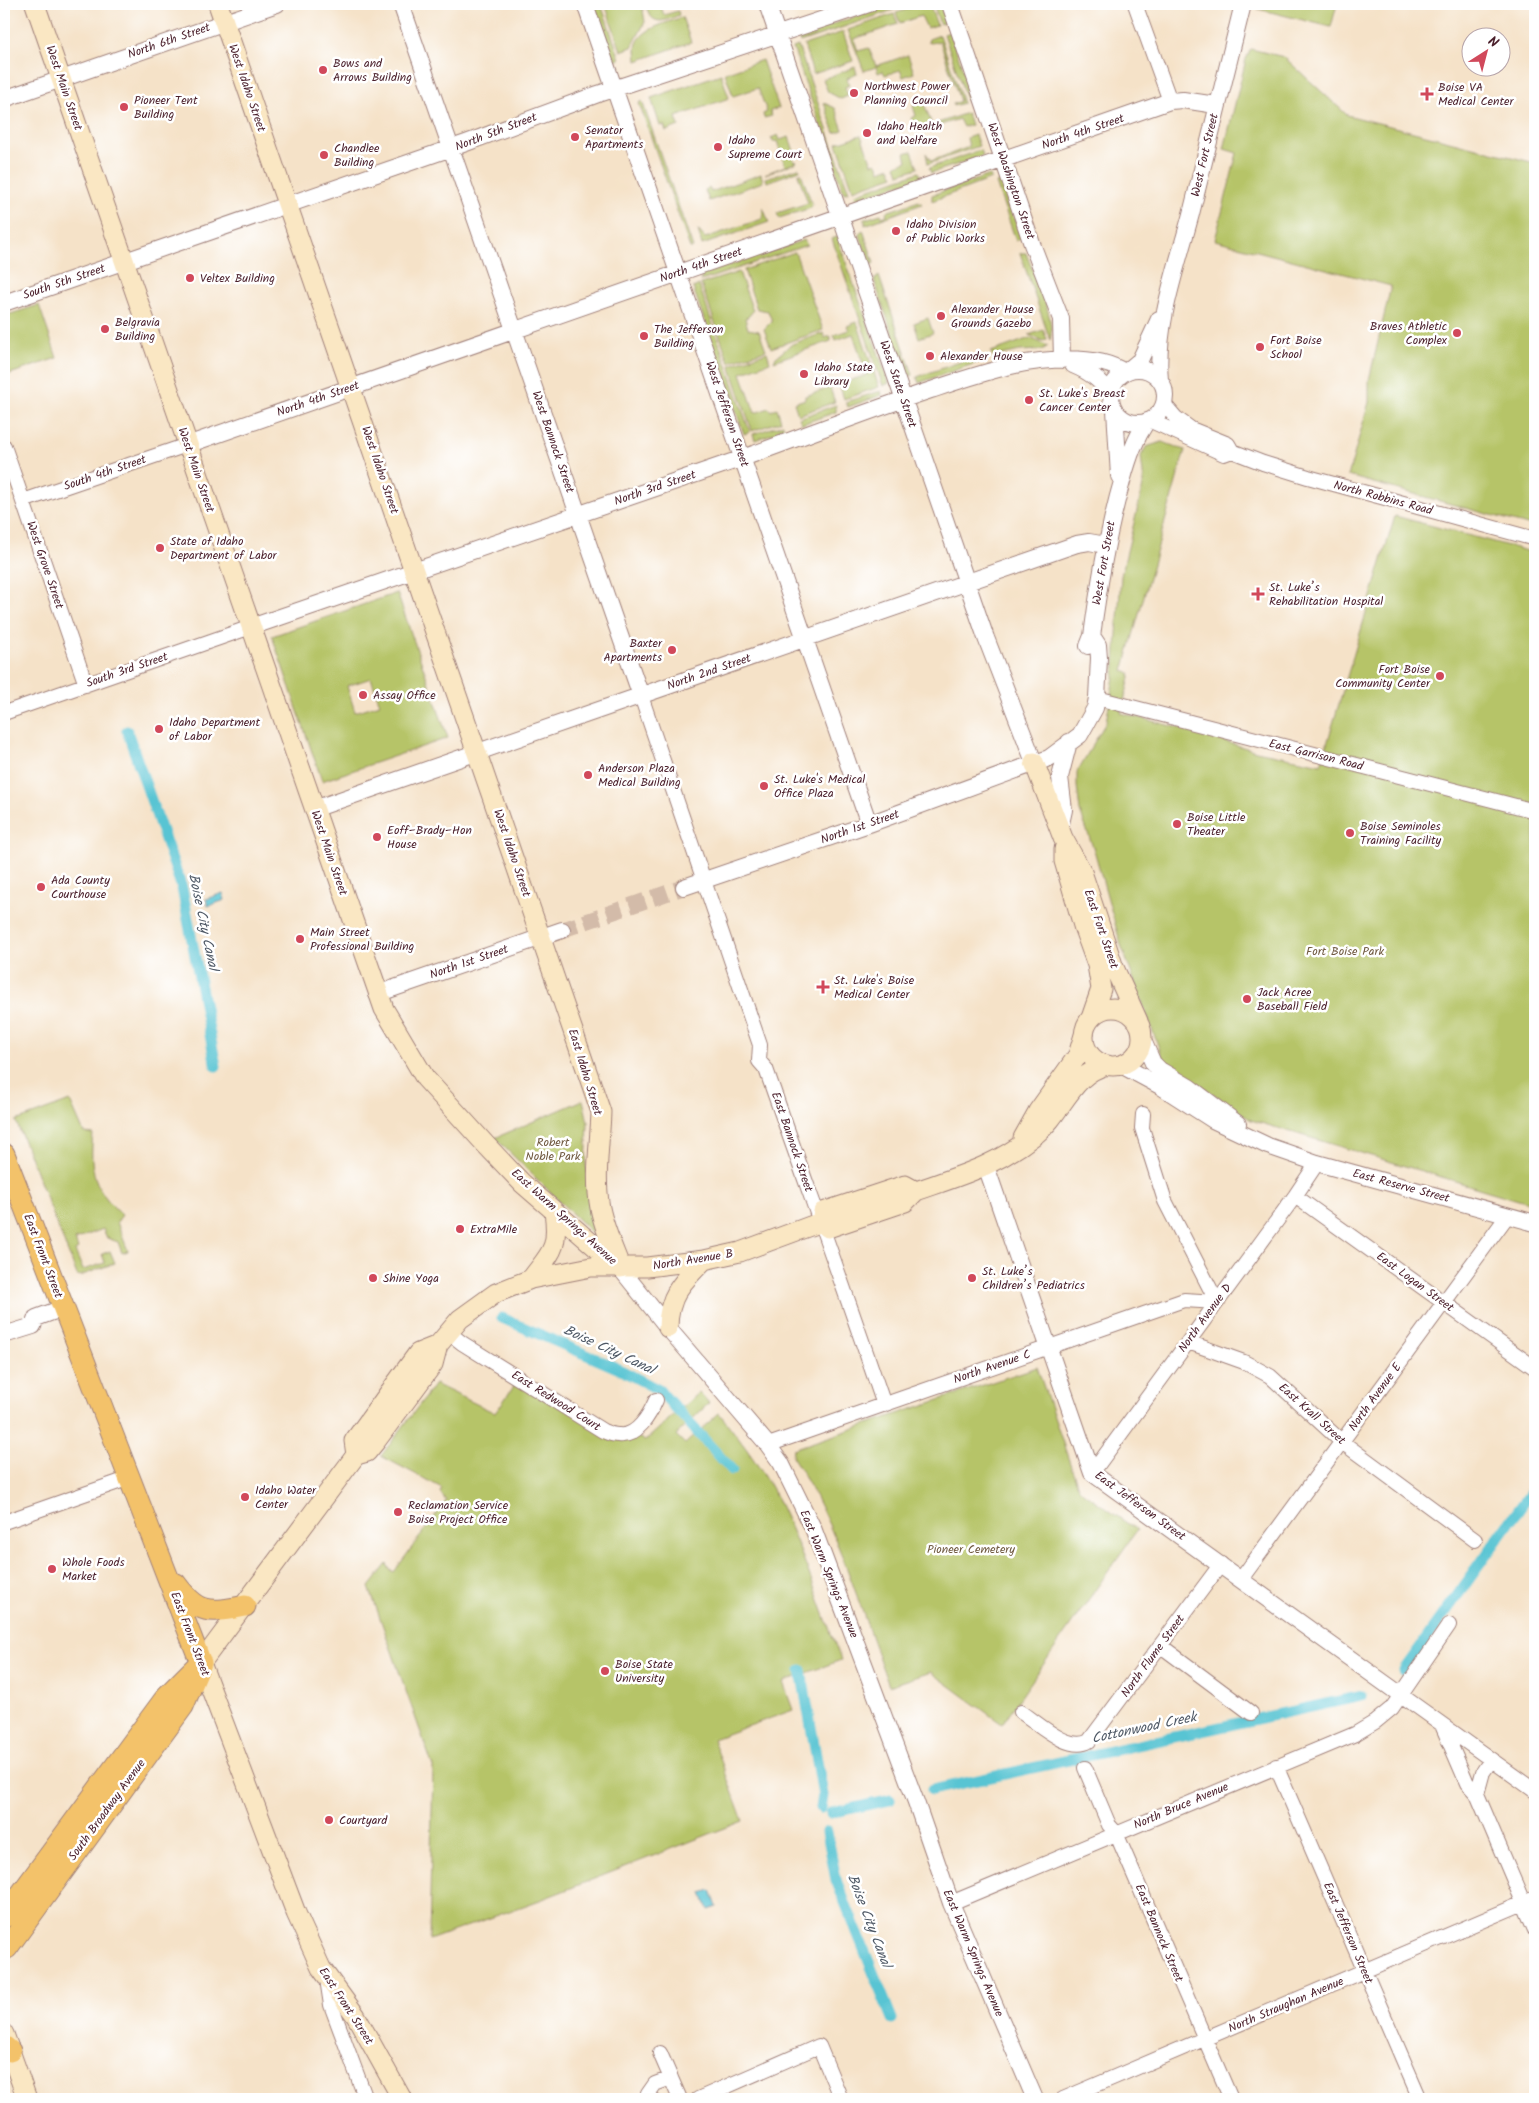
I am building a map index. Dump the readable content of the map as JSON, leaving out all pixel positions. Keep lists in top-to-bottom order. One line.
{"streets":{"main road":["West Main Street","West Idaho Street","East Fort Street","East Idaho Street","East Warm Springs Avenue","East Front Street","North Avenue B","South Broadway Avenue"],"street":["North 6th Street","North 5th Street","North 4th Street","West Fort Street","West Washington Street","South 5th Street","West State Street","West Jefferson Street","West Bannock Street","South 4th Street","North 3rd Street","North Robbins Road","West Grove Street","South 3rd Street","North 2nd Street","East Garrison Road","North 1st Street","East Bannock Street","East Reserve Street","East Logan Street","North Avenue D","North Avenue C","North Avenue E","East Redwood Court","East Krall Street","East Jefferson Street","North Flume Street","North Bruce Avenue","North Straughan Avenue"]},"crossings":[["North 6th Street","West Main Street"],["North 6th Street","West Idaho Street"],["West Main Street","North 5th Street"],["West Main Street","North 4th Street"],["West Main Street","South 5th Street"],["West Main Street","South 4th Street"],["West Main Street","North 3rd Street"],["West Main Street","South 3rd Street"],["West Main Street","North 2nd Street"],["West Main Street","North 1st Street"],["West Main Street","East Warm Springs Avenue"],["West Idaho Street","North 5th Street"],["West Idaho Street","North 4th Street"],["West Idaho Street","North 3rd Street"],["West Idaho Street","North 2nd Street"],["West Idaho Street","North 1st Street"],["West Idaho Street","East Idaho Street"],["North 5th Street","South 5th Street"],["North 5th Street","West State Street"],["North 5th Street","West Jefferson Street"],["North 5th Street","West Bannock Street"],["North 4th Street","West Fort Street"],["North 4th Street","West Washington Street"],["North 4th Street","West State Street"],["North 4th Street","West Jefferson Street"],["North 4th Street","West Bannock Street"],["North 4th Street","South 4th Street"],["West Fort Street","West State Street"],["West Fort Street","North 3rd Street"],["West Fort Street","North Robbins Road"],["West Fort Street","North 2nd Street"],["West Fort Street","East Garrison Road"],["West Fort Street","North 1st Street"],["West Fort Street","East Fort Street"],["West Washington Street","North 3rd Street"],["West State Street","North 3rd Street"],["West State Street","North 2nd Street"],["West State Street","North 1st Street"],["West State Street","East Fort Street"],["West Jefferson Street","North 3rd Street"],["West Jefferson Street","North 2nd Street"],["West Jefferson Street","North 1st Street"],["West Bannock Street","North 3rd Street"],["West Bannock Street","North 2nd Street"],["West Bannock Street","North 1st Street"],["West Bannock Street","East Bannock Street"],["South 4th Street","West Grove Street"],["North 3rd Street","North Robbins Road"],["North 3rd Street","South 3rd Street"],["West Grove Street","South 3rd Street"],["North 1st Street","East Fort Street"],["North 1st Street","East Idaho Street"],["North 1st Street","East Bannock Street"],["North 1st Street","East Warm Springs Avenue"],["East Fort Street","East Reserve Street"],["East Fort Street","North Avenue B"],["East Fort Street","East Jefferson Street"],["East Idaho Street","East Warm Springs Avenue"],["East Idaho Street","North Avenue B"],["East Idaho Street","South Broadway Avenue"],["East Bannock Street","North Avenue B"],["East Bannock Street","North Avenue C"],["East Bannock Street","North Bruce Avenue"],["East Bannock Street","North Straughan Avenue"],["East Reserve Street","North Avenue D"],["East Reserve Street","North Avenue E"],["East Warm Springs Avenue","North Avenue B"],["East Warm Springs Avenue","North Avenue C"],["East Warm Springs Avenue","North Bruce Avenue"],["East Warm Springs Avenue","South Broadway Avenue"],["East Front Street","South Broadway Avenue"],["North Avenue B","East Jefferson Street"],["North Avenue B","South Broadway Avenue"],["East Logan Street","North Avenue D"],["East Logan Street","North Avenue E"],["North Avenue D","North Avenue C"],["North Avenue D","East Krall Street"],["North Avenue D","East Jefferson Street"],["North Avenue C","East Jefferson Street"],["North Avenue E","East Krall Street"],["North Avenue E","East Jefferson Street"],["East Redwood Court","South Broadway Avenue"],["East Jefferson Street","North Flume Street"],["East Jefferson Street","North Bruce Avenue"],["East Jefferson Street","North Straughan Avenue"]],"water":["Boise City Canal","Cottonwood Creek"],"parks":["Fort Boise Park","Robert Noble Park","Pioneer Cemetery"],"places":{"other":["Bows and Arrows Building","Northwest Power Planning Council","Pioneer Tent Building","Idaho Health and Welfare","Senator Apartments","Idaho Supreme Court","Chandlee Building","Idaho Division of Public Works","Veltex Building","Alexander House Grounds Gazebo","Belgravia Building","Braves Athletic Complex","The Jefferson Building","Fort Boise School","Alexander House","Idaho State Library","St. Luke's Breast Cancer Center","State of Idaho Department of Labor","Baxter Apartments","Fort Boise Community Center","Assay Office","Idaho Department of Labor","Anderson Plaza Medical Building","St. Luke's Medical Office Plaza","Boise Little Theater","Boise Seminoles Training Facility","Eoff–Brady–Hon House","Ada County Courthouse","Main Street Professional Building","Jack Acree Baseball Field","ExtraMile","Shine Yoga","St. Luke’s Children’s Pediatrics","Idaho Water Center","Reclamation Service Boise Project Office","Whole Foods Market","Boise State University","Courtyard"],"health":["Boise VA Medical Center","St. Luke’s Rehabilitation Hospital","St. Luke's Boise Medical Center"]},"north":"top right"}
